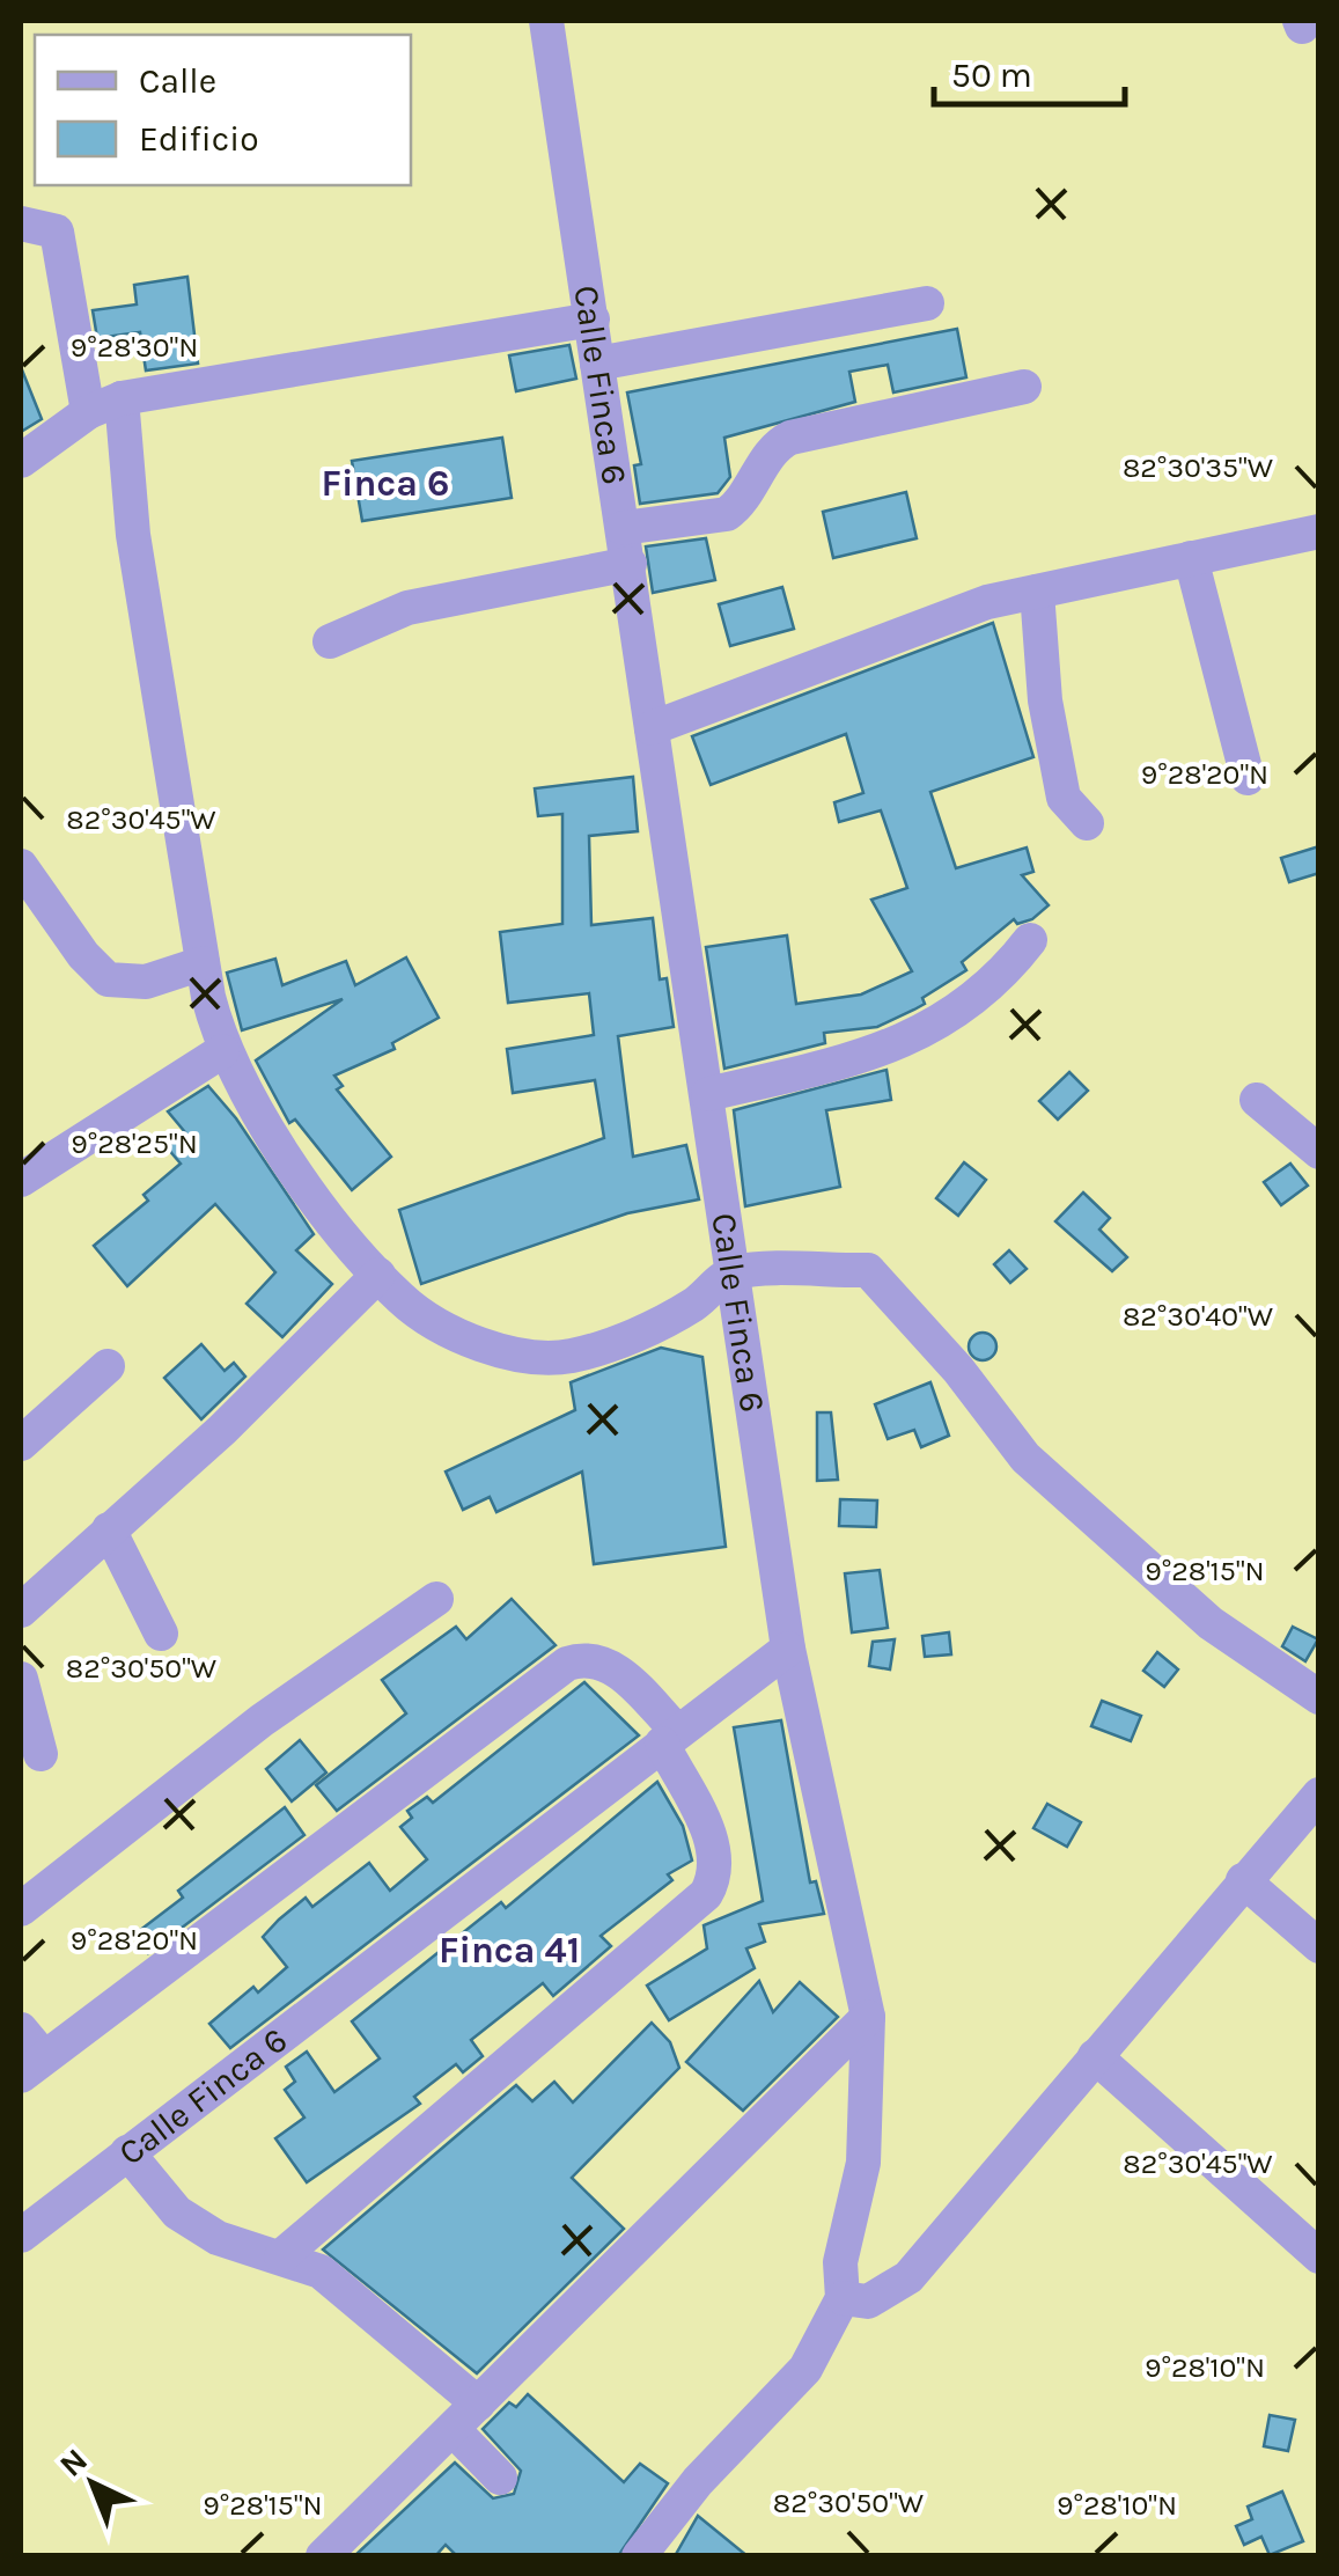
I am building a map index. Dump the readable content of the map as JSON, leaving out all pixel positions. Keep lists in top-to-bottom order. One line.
{"streets":{"street":["Calle Finca 6"]},"districts":["Finca 6","Finca 41"],"legend":["Calle","Edificio"],"scale_bar":"50 m","north":"top left","coordinates":["9°28'30\"N","82°30'35\"W","9°28'20\"N","82°30'45\"W","9°28'25\"N","82°30'40\"W","9°28'15\"N","82°30'50\"W","9°28'10\"N"]}
